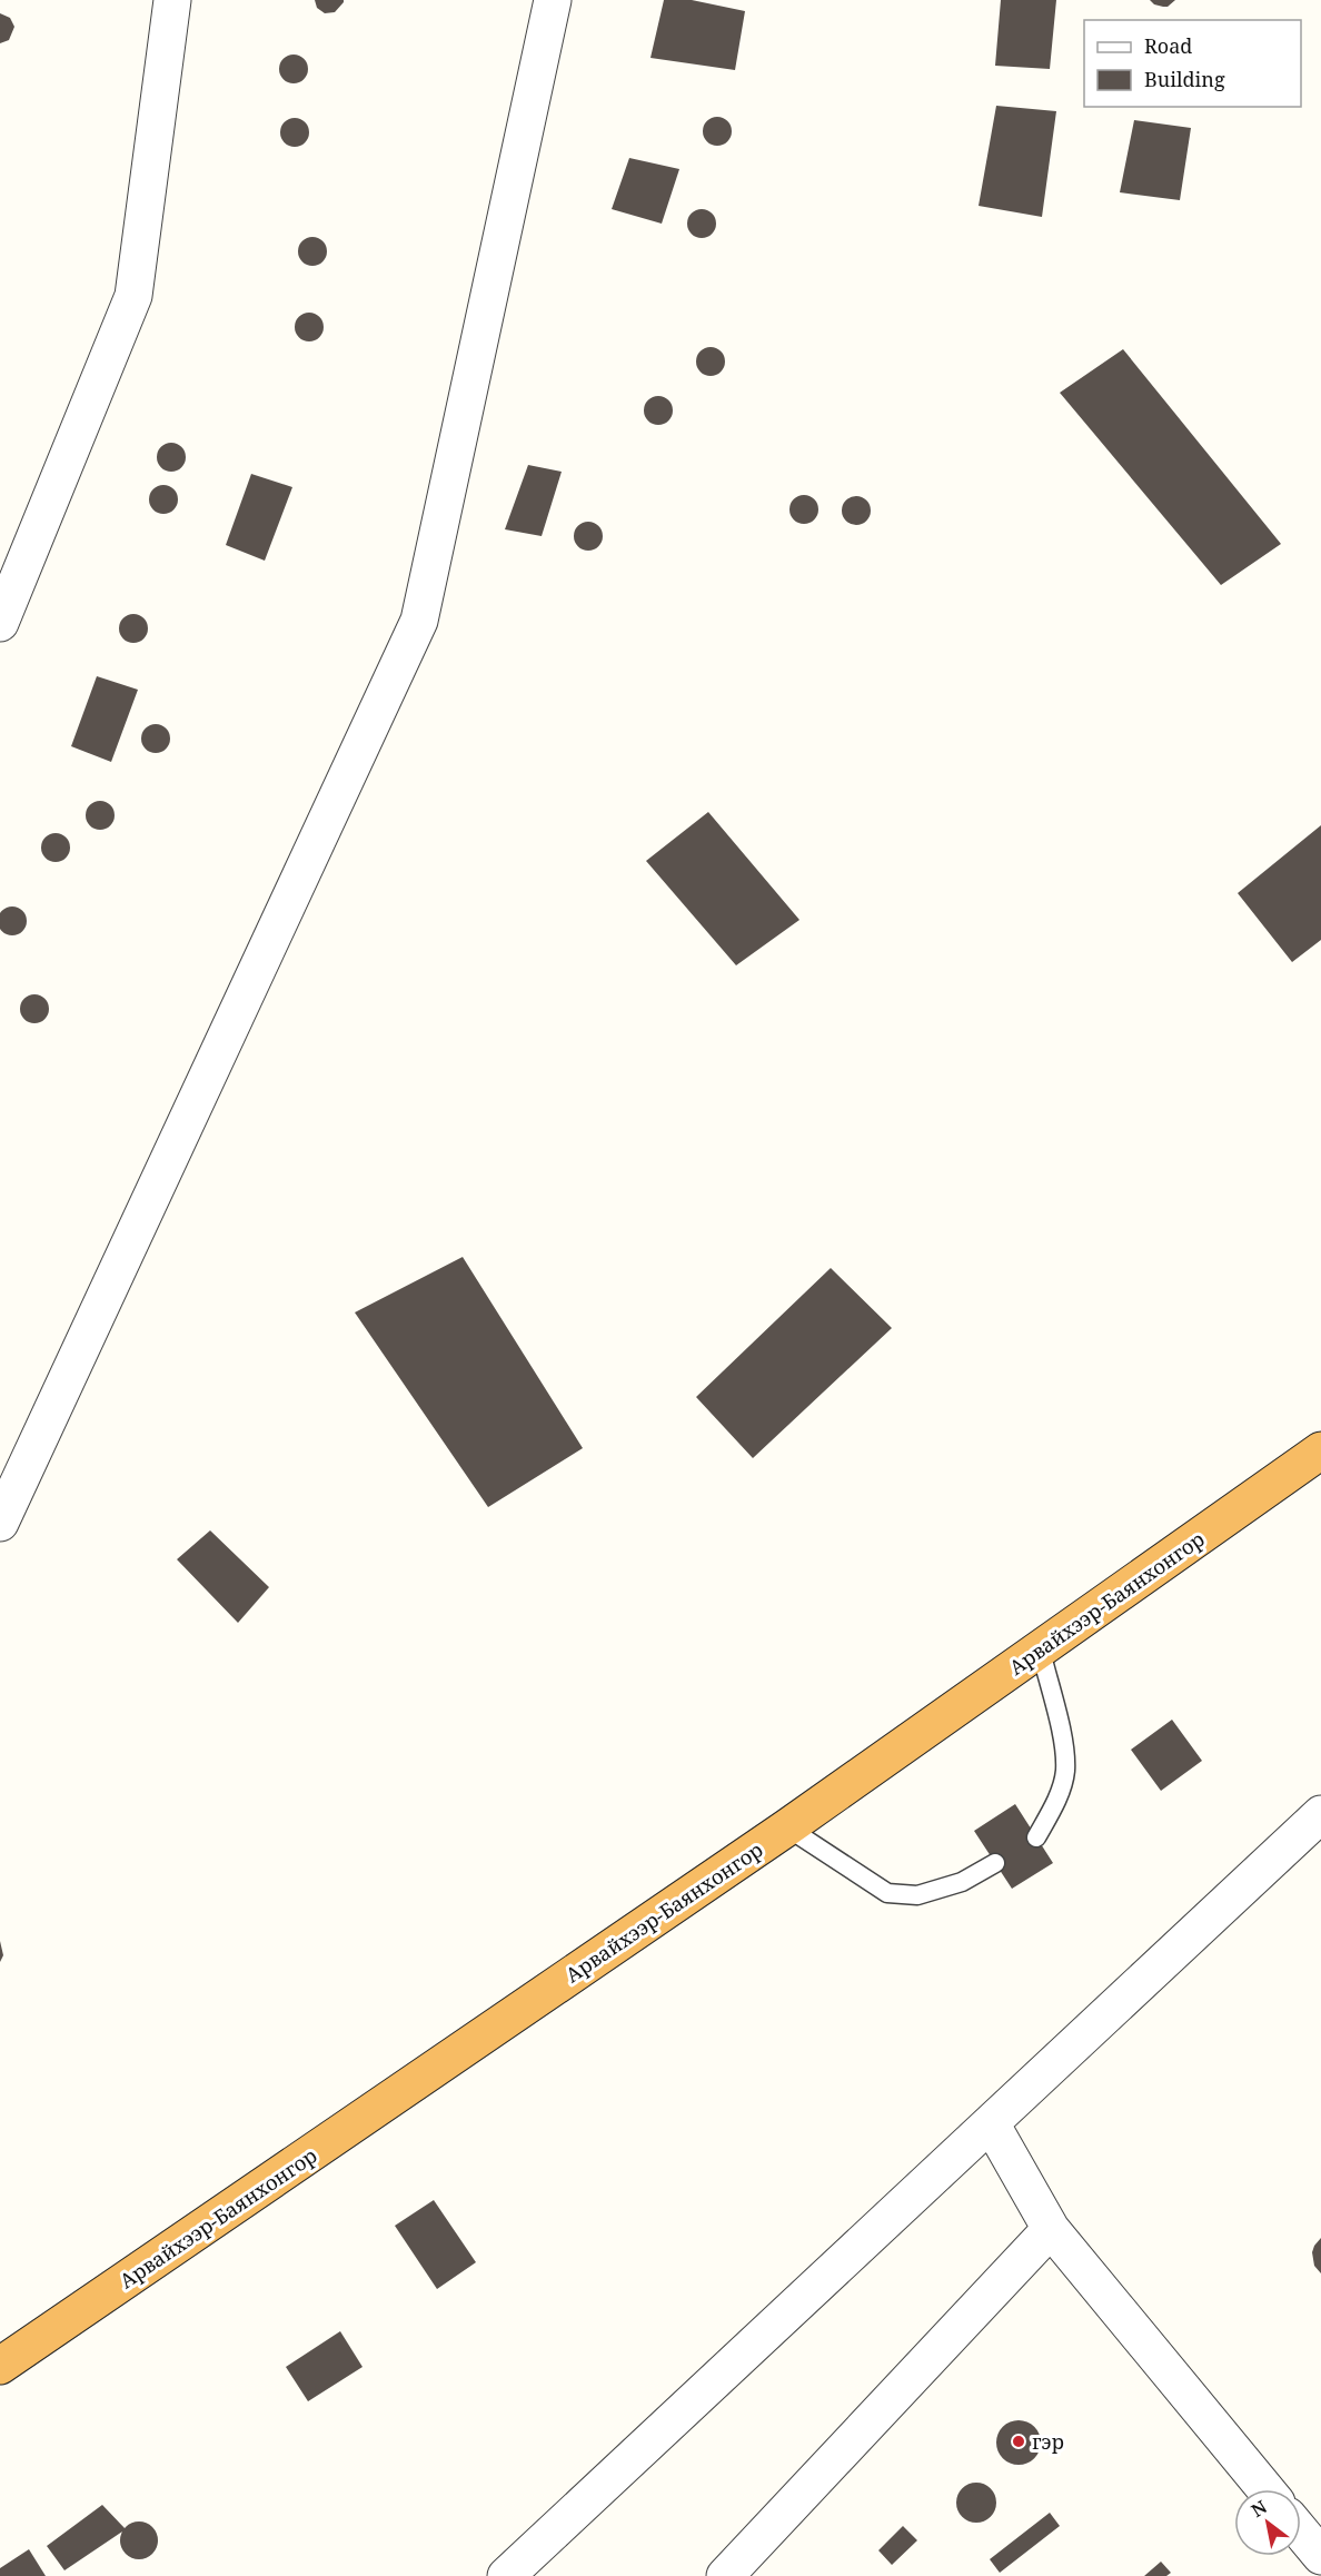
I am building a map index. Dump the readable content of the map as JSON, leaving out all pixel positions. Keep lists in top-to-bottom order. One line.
{"streets":{"highway":["Арвайхээр-Баянхонгор"]},"places":["гэр"],"legend":["Road","Building"],"north":"top left"}
